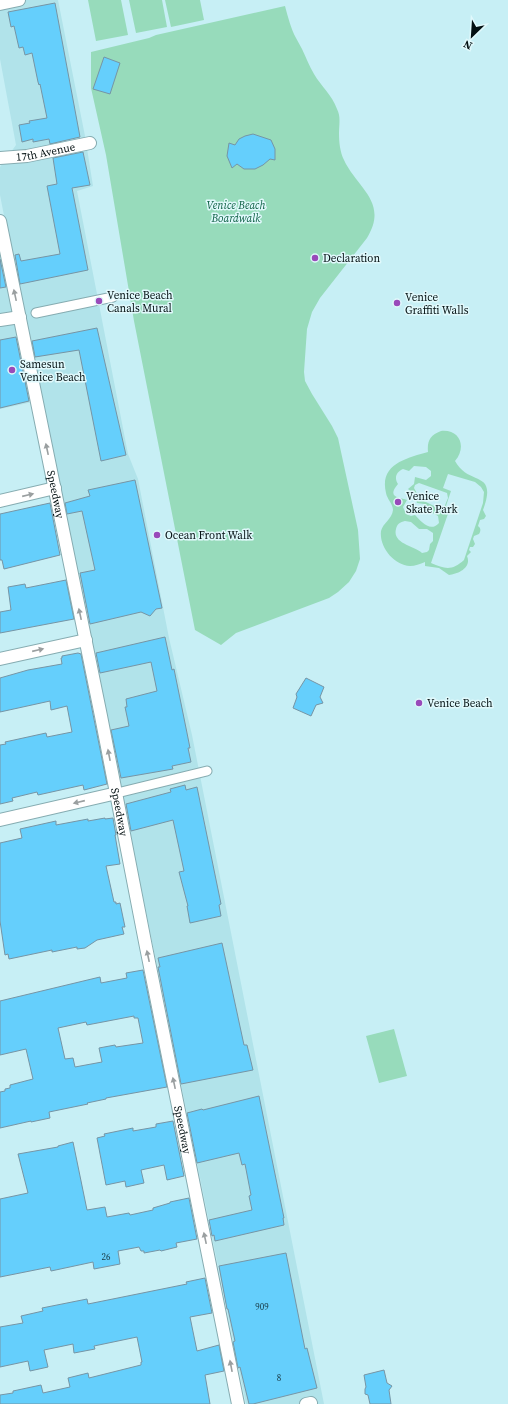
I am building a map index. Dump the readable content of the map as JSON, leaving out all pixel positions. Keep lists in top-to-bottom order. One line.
{"streets":{"street":["17th Avenue","Speedway"]},"one_way":["Speedway"],"parks":["Venice Beach Boardwalk"],"places":["Declaration","Venice Beach Canals Mural","Venice Graffiti Walls","Samesun Venice Beach","Venice Skate Park","Ocean Front Walk","Venice Beach"],"house_numbers":["26","909","8"],"north":"bottom left"}
